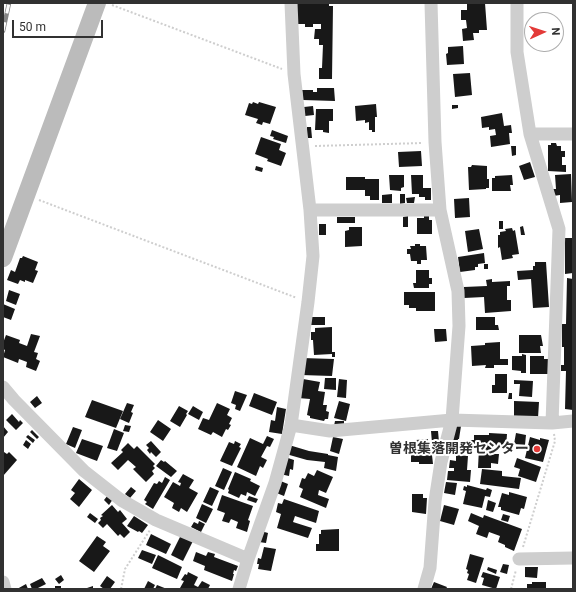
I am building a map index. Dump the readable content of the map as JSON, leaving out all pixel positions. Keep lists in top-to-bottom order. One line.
{"places":["曽根集落開発センター"],"scale_bar":"50 m","north":"right"}
